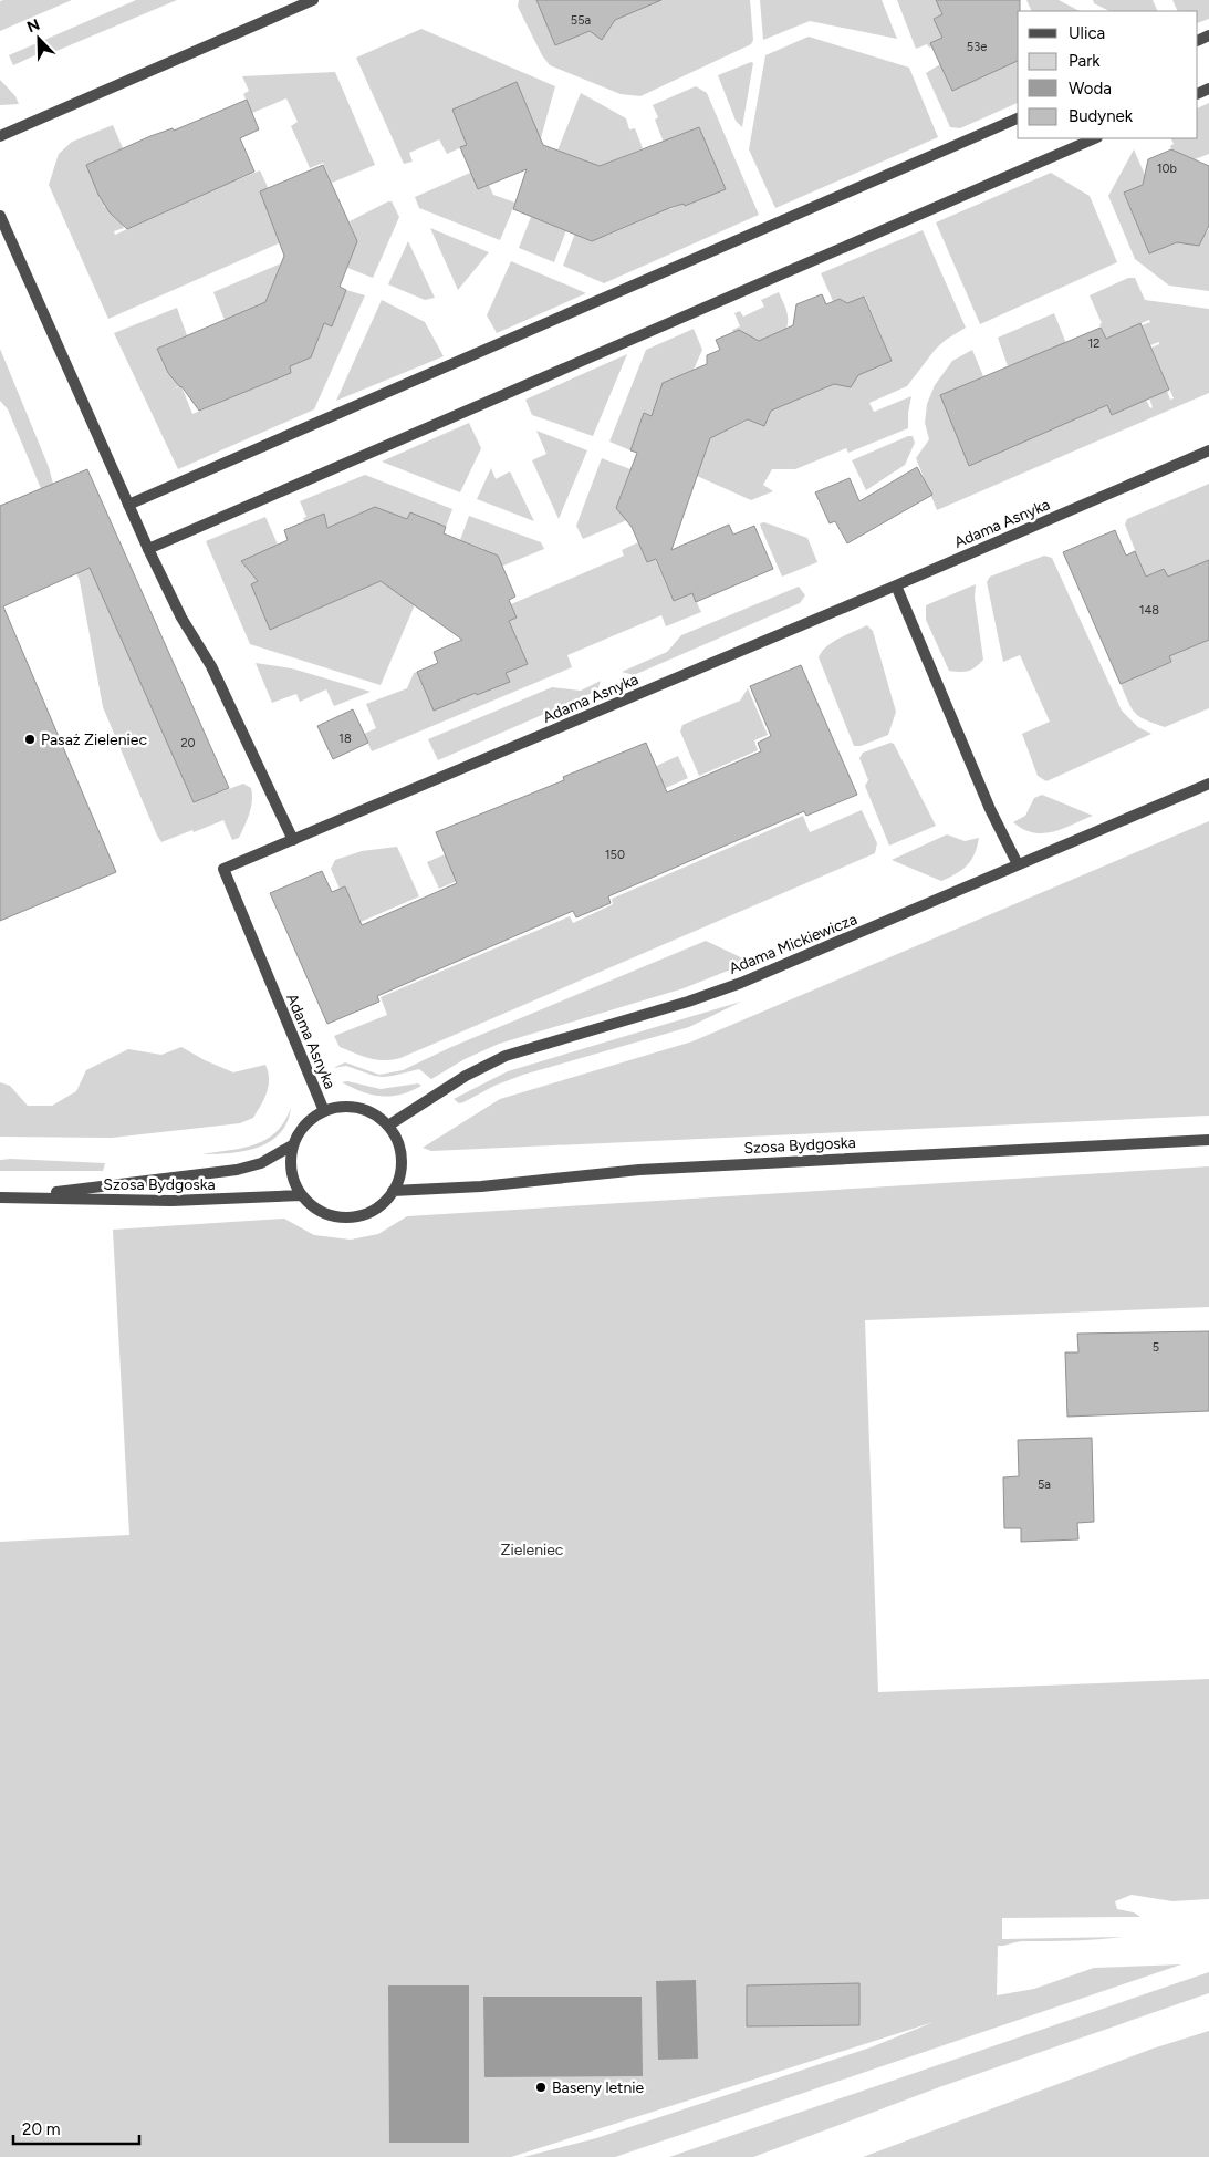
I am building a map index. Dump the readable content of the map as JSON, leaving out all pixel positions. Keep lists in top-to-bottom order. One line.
{"streets":{"street":["Adama Asnyka","Adama Mickiewicza","Szosa Bydgoska"]},"crossings":[["Adama Asnyka","Adama Mickiewicza"],["Adama Asnyka","Szosa Bydgoska"],["Adama Mickiewicza","Szosa Bydgoska"]],"parks":["Zieleniec"],"places":["Pasaż Zieleniec","Baseny letnie"],"house_numbers":["55a","53e","10b","12","148","18","20","150","5","5a"],"legend":["Ulica","Park","Woda","Budynek"],"scale_bar":"20 m","north":"top left"}
